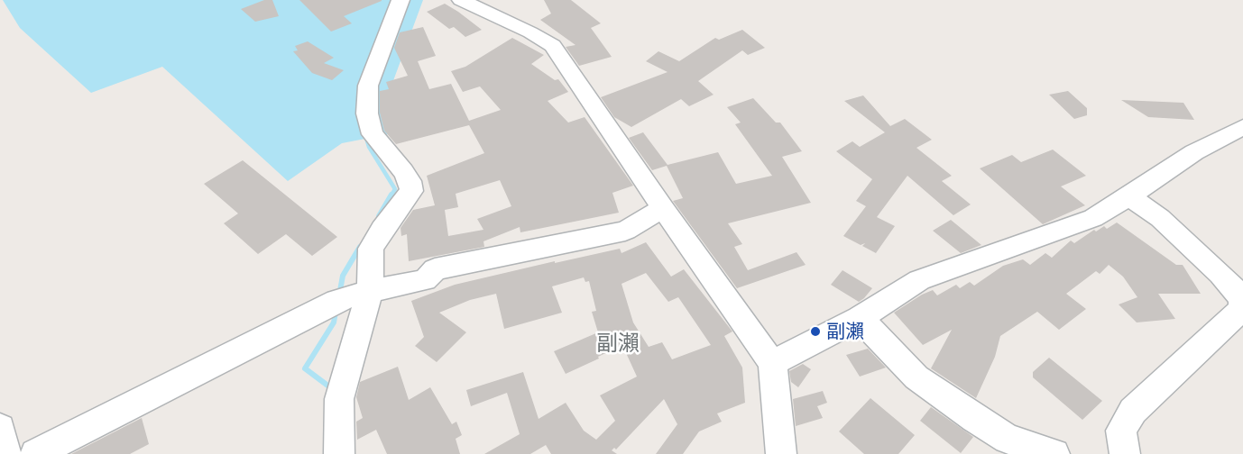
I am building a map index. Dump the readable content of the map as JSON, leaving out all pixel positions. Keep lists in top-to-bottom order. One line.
{"districts":["副瀨"],"places":["副瀨"]}
